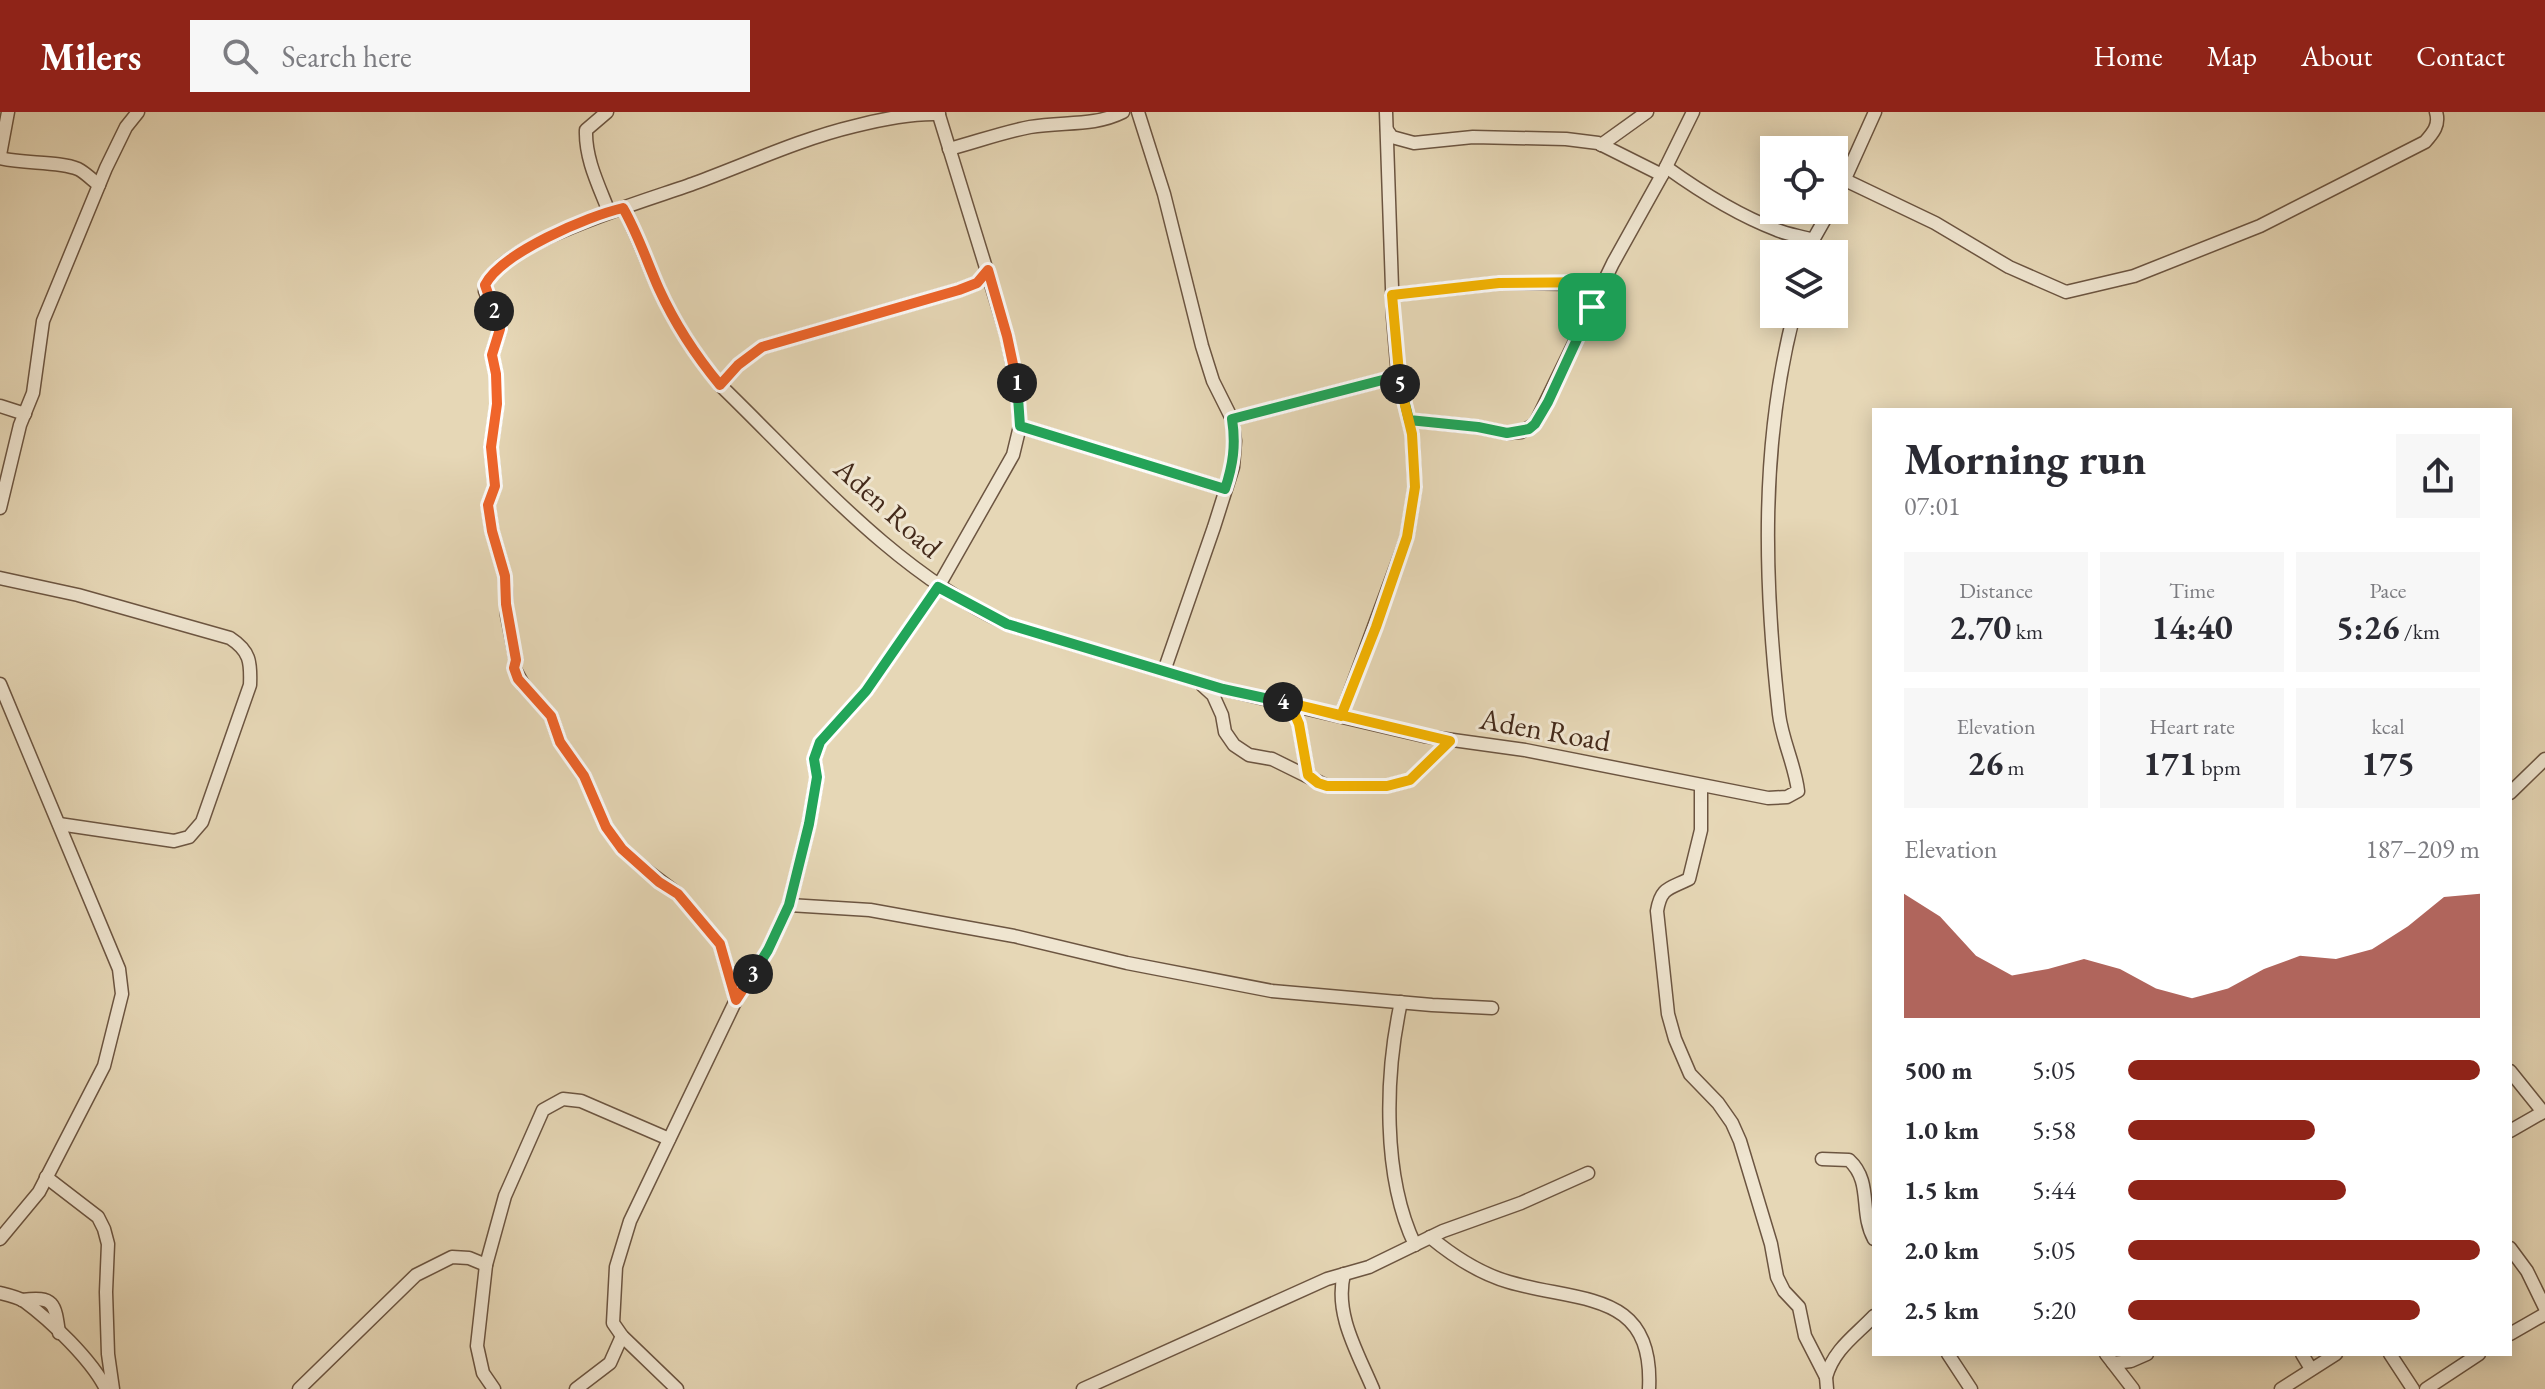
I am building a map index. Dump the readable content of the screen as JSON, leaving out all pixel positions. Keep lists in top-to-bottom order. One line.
{"streets":{"street":["Aden Road"]},"page":{"header":"Milers","search":"Search here","nav":["Home","Map","About","Contact"],"pins":["2","1","5","4","3"],"heading":["Morning run","07:01"],"stats":[["Distance","2.70 km"],["Time","14:40"],["Pace","5:26 /km"],["Elevation","26 m"],["Heart rate","171 bpm"],["kcal","175"]],"chart":["Elevation","187–209 m"],"list":[{"name":"500 m","note":"5:05"},{"name":"1.0 km","note":"5:58"},{"name":"1.5 km","note":"5:44"},{"name":"2.0 km","note":"5:05"},{"name":"2.5 km","note":"5:20"}]}}
